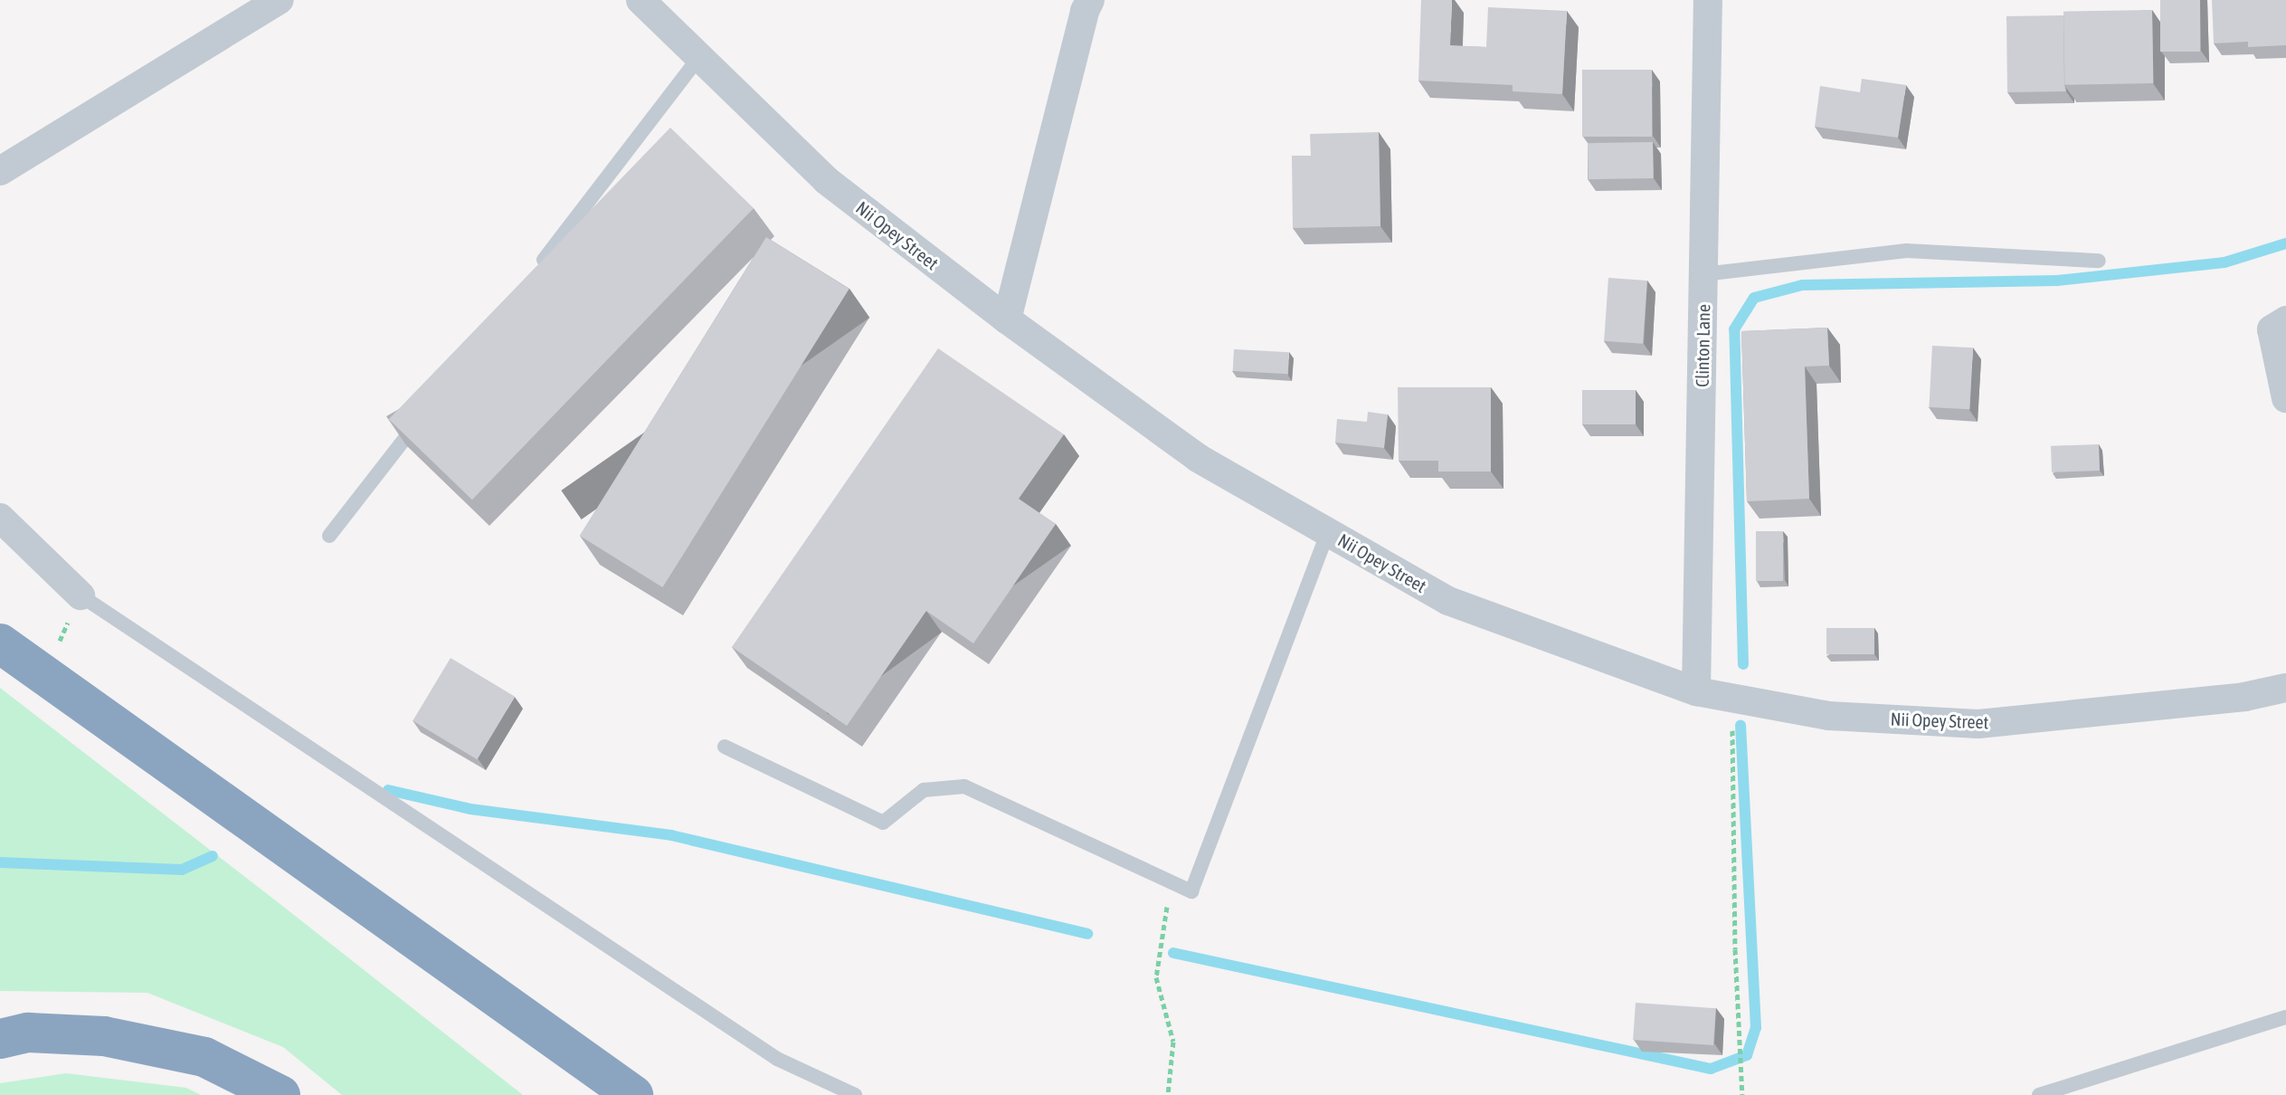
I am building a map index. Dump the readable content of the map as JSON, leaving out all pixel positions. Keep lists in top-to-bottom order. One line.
{"streets":{"street":["Nii Opey Street","Clinton Lane"]},"crossings":[["Nii Opey Street","Clinton Lane"]]}
